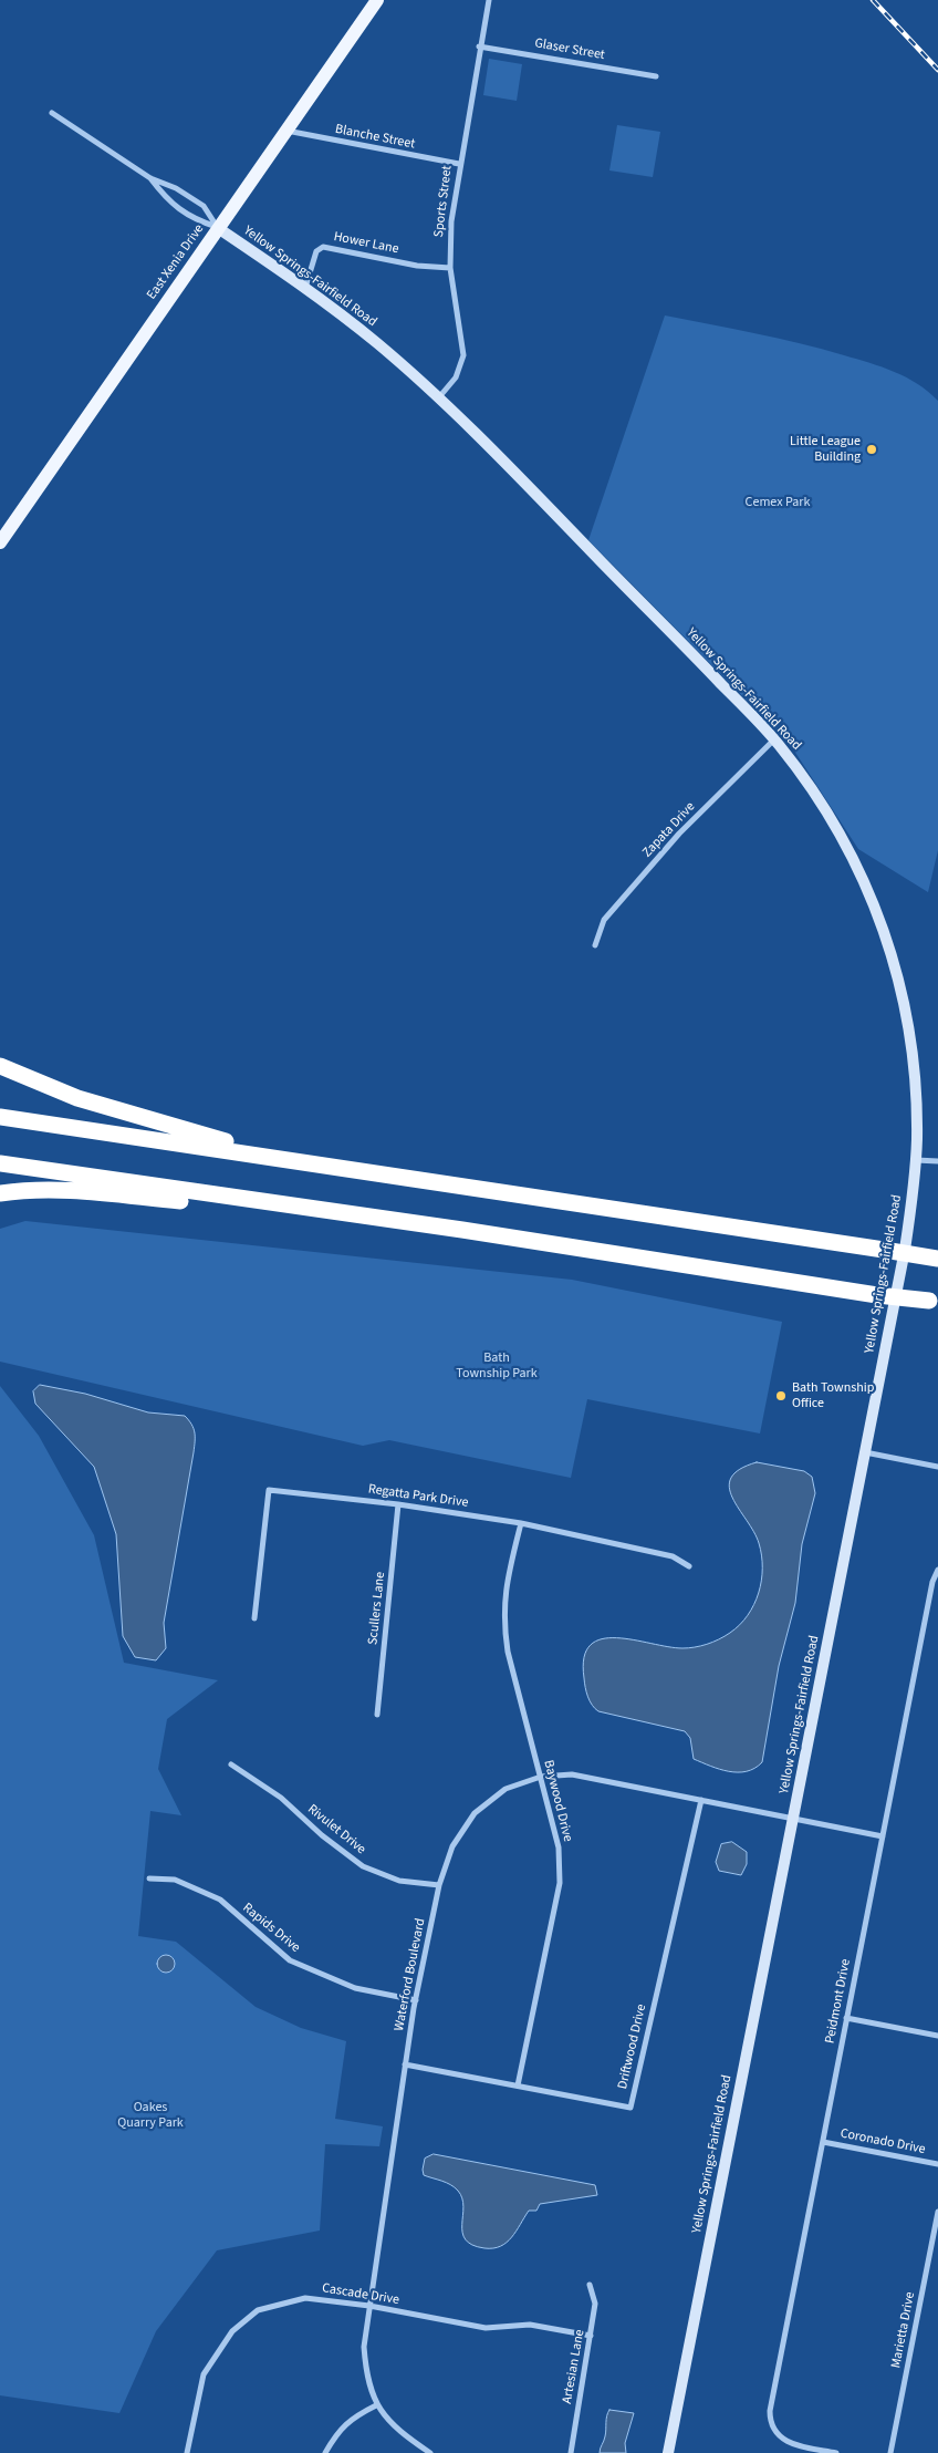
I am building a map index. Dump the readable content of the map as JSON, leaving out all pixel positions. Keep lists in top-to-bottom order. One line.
{"streets":{"main road":["East Xenia Drive","Yellow Springs-Fairfield Road"],"street":["Glaser Street","Blanche Street","Sports Street","Hower Lane","Zapata Drive","Regatta Park Drive","Scullers Lane","Baywood Drive","Rivulet Drive","Rapids Drive","Waterford Boulevard","Peidmont Drive","Driftwood Drive","Coronado Drive","Cascade Drive","Marietta Drive","Artesian Lane"]},"crossings":[["Glaser Street","Sports Street"],["Blanche Street","Sports Street"],["Blanche Street","East Xenia Drive"],["Sports Street","Hower Lane"],["Sports Street","Yellow Springs-Fairfield Road"],["Hower Lane","Yellow Springs-Fairfield Road"],["East Xenia Drive","Yellow Springs-Fairfield Road"],["Yellow Springs-Fairfield Road","Zapata Drive"],["Yellow Springs-Fairfield Road","Waterford Boulevard"],["Regatta Park Drive","Scullers Lane"],["Regatta Park Drive","Baywood Drive"],["Baywood Drive","Waterford Boulevard"],["Baywood Drive","Driftwood Drive"],["Rivulet Drive","Waterford Boulevard"],["Rapids Drive","Waterford Boulevard"],["Waterford Boulevard","Peidmont Drive"],["Waterford Boulevard","Driftwood Drive"],["Waterford Boulevard","Cascade Drive"],["Peidmont Drive","Coronado Drive"],["Cascade Drive","Artesian Lane"]],"parks":["Cemex Park","Bath Township Park","Oakes Quarry Park"],"places":["Little League Building","Bath Township Office"]}
